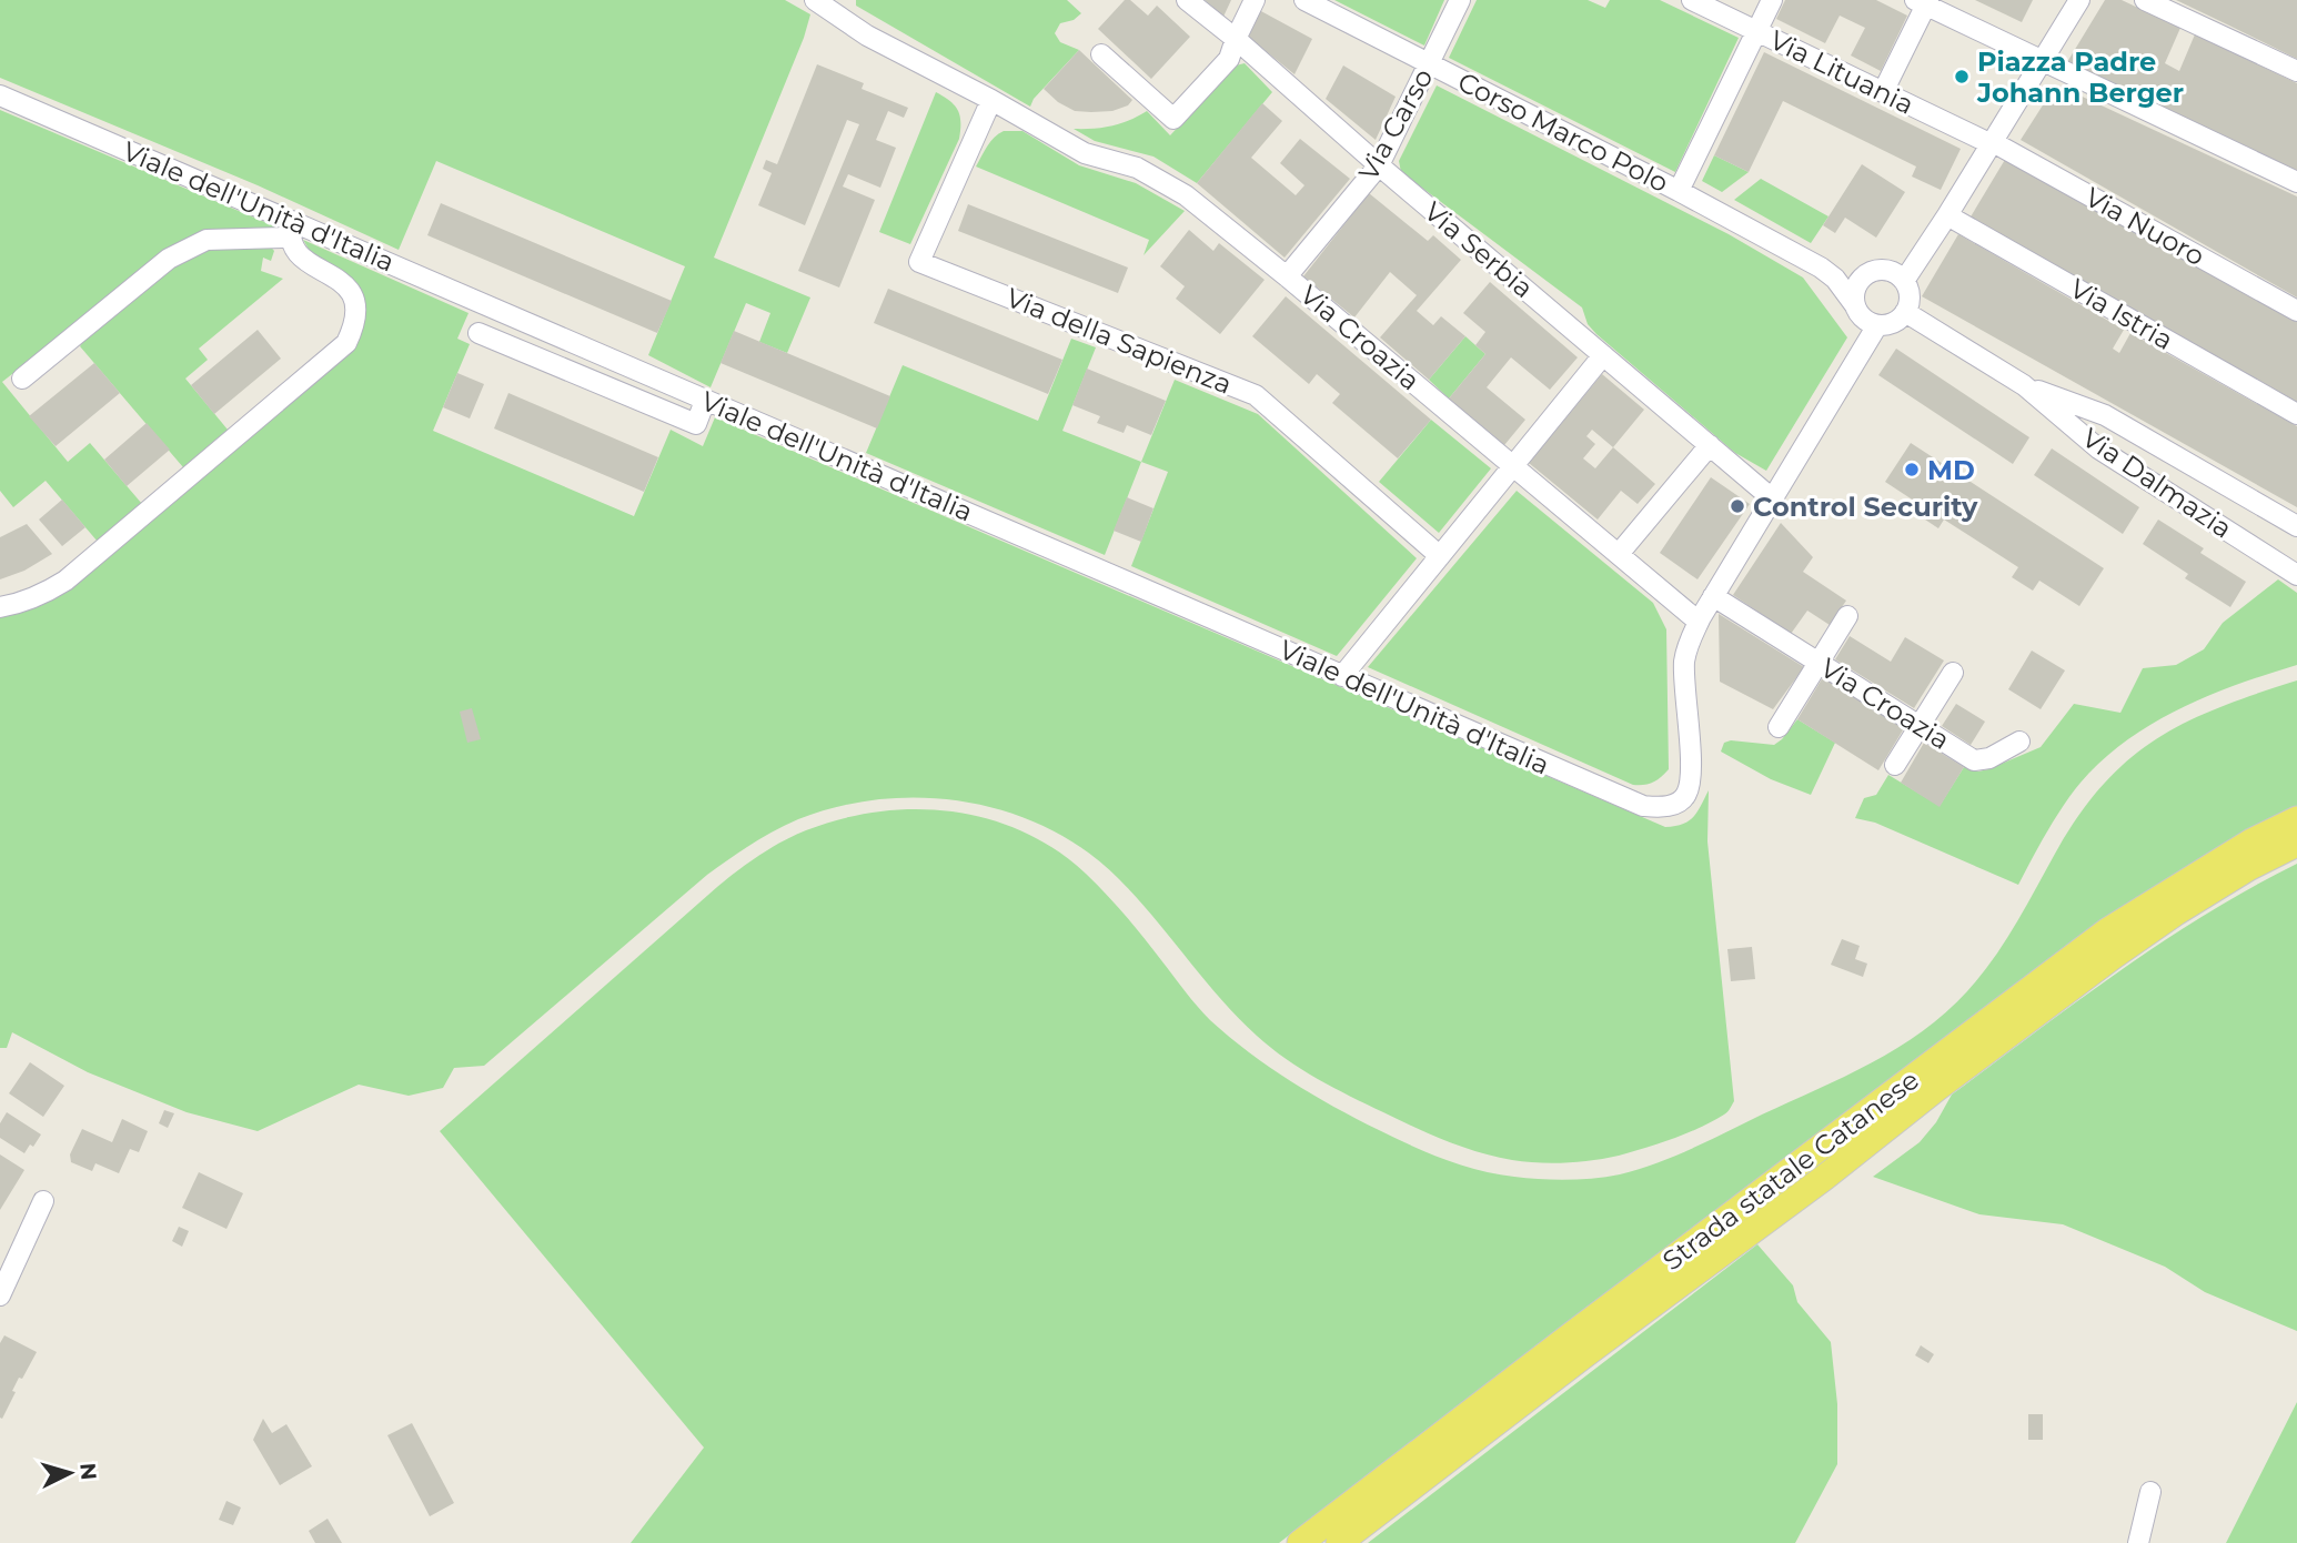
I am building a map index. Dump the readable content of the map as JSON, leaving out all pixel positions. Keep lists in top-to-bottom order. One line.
{"streets":{"main road":["Strada statale Catanese"],"street":["Via Lituania","Via Carso","Corso Marco Polo","Viale dell'Unità d'Italia","Via Nuoro","Via Serbia","Via Istria","Via Croazia","Via della Sapienza","Via Dalmazia"]},"crossings":[["Via Lituania","Via Nuoro"],["Via Carso","Corso Marco Polo"],["Via Carso","Via Serbia"],["Via Carso","Via Croazia"],["Viale dell'Unità d'Italia","Via Croazia"],["Via Croazia","Via della Sapienza"]],"places":["Piazza Padre Johann Berger","MD","Control Security"],"north":"right"}
